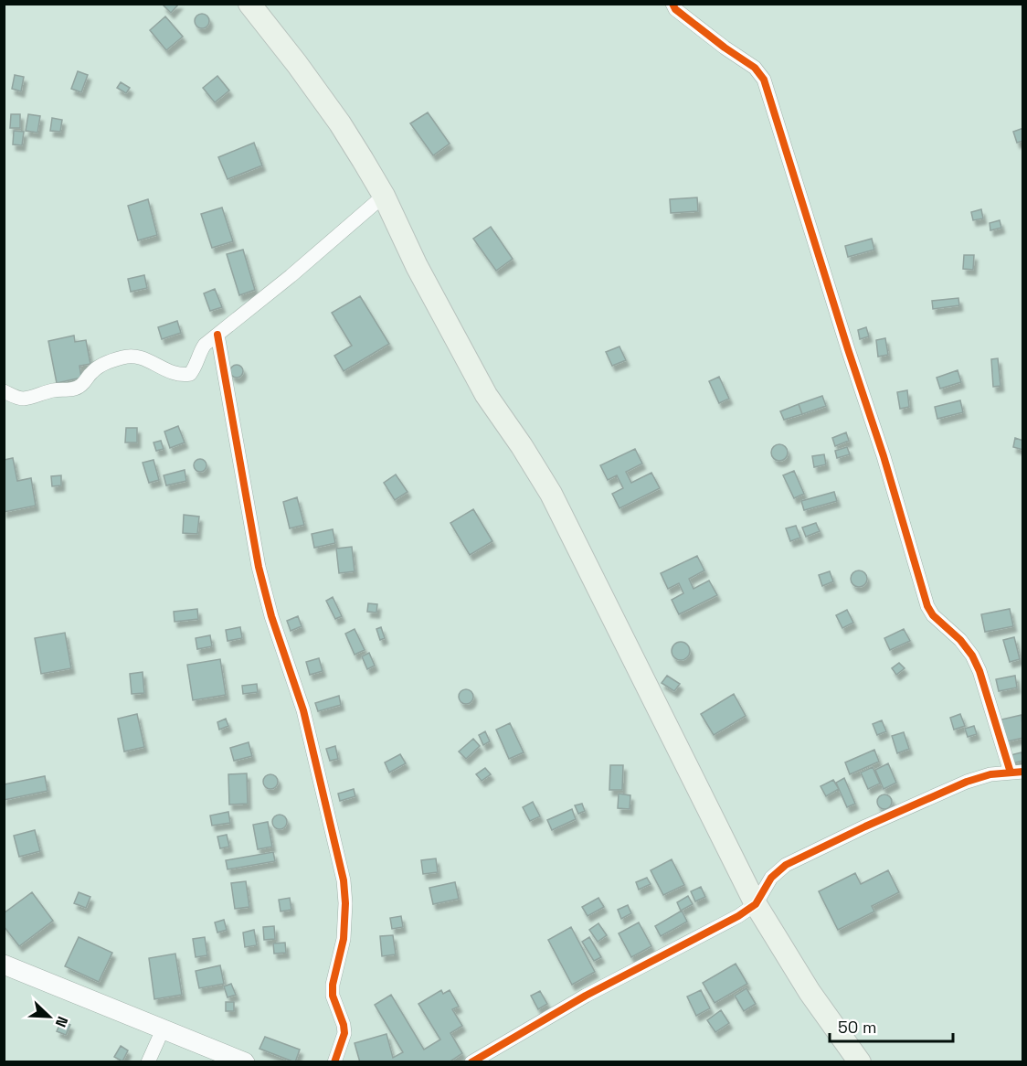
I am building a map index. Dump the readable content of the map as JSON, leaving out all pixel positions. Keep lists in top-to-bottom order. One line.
{"scale_bar":"50 m","north":"bottom right"}
